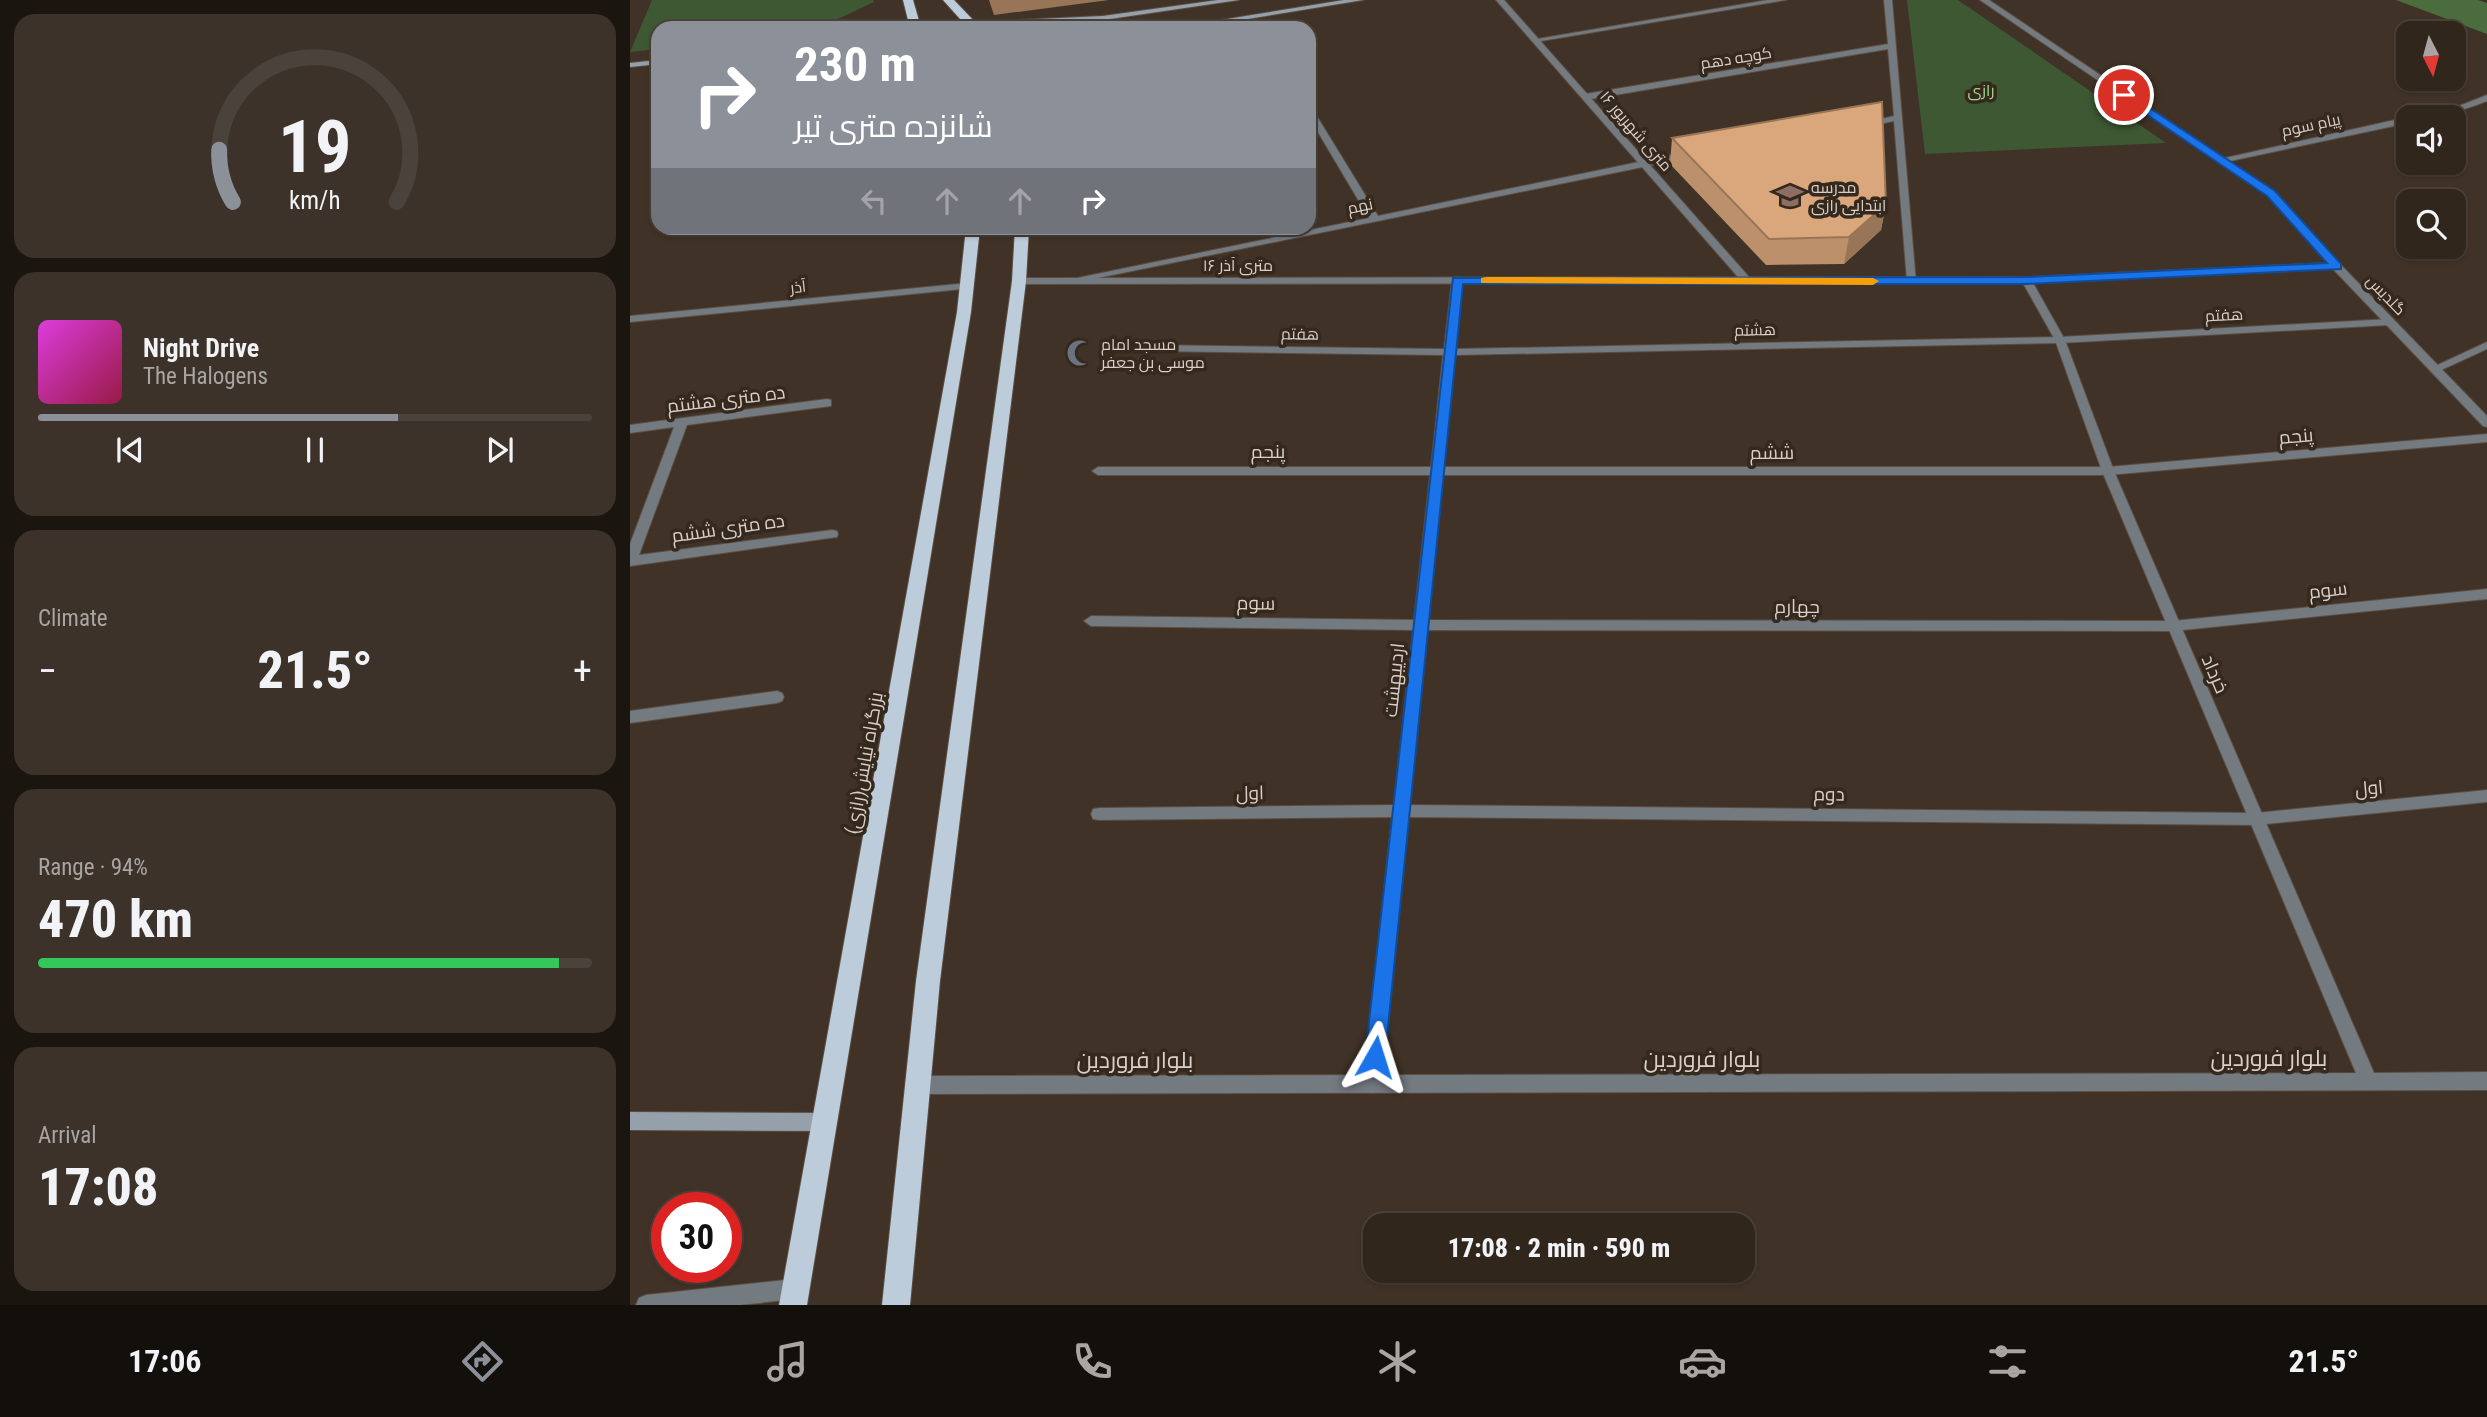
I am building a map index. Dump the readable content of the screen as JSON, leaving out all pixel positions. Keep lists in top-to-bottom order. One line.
{"streets":{"highway":["بزرگراه نیایش(رازی)"],"street":["کوچه دهم","پیام سوم","۱۶ متری شهریور","نهم","۱۶ متری آذر","آذر","گلدیس","هفتم","هشتم","ده متری هشتم","پنجم","ششم","ده متری ششم","سوم","چهارم","خرداد","اردیبهشت","اول","دوم","بلوار فروردین"]},"crossings":[["کوچه دهم","۱۶ متری شهریور"],["پیام سوم","گلدیس"],["۱۶ متری شهریور","نهم"],["۱۶ متری شهریور","۱۶ متری آذر"],["نهم","۱۶ متری آذر"],["۱۶ متری آذر","گلدیس"],["۱۶ متری آذر","خرداد"],["۱۶ متری آذر","اردیبهشت"],["آذر","بزرگراه نیایش(رازی)"],["گلدیس","هفتم"],["هفتم","هشتم"],["هفتم","خرداد"],["هفتم","اردیبهشت"],["هشتم","خرداد"],["هشتم","اردیبهشت"],["پنجم","ششم"],["پنجم","خرداد"],["پنجم","اردیبهشت"],["ششم","خرداد"],["ششم","اردیبهشت"],["سوم","چهارم"],["سوم","خرداد"],["سوم","اردیبهشت"],["چهارم","خرداد"],["چهارم","اردیبهشت"],["خرداد","اول"],["خرداد","دوم"],["خرداد","بلوار فروردین"],["اردیبهشت","اول"],["اردیبهشت","دوم"],["اردیبهشت","بلوار فروردین"],["اول","دوم"]],"parks":["رازی"],"places":{"school or university":["مدرسه ابتدایی رازی"],"mosque":["مسجد امام موسی بن جعفر"]},"north":"bottom","page":{"turn":["230 m","شانزده متری تیر"],"song":["Night Drive","The Halogens"],"tile":["Climate",["Range · 94%","470 km"],["Arrival","17:08"]],"heat":["−","21.5°","+"],"limit":"30","trip":"17:08 · 2 min · 590 m","tabs":["17:06","21.5°"],"gauge":["19","km/h"]}}
